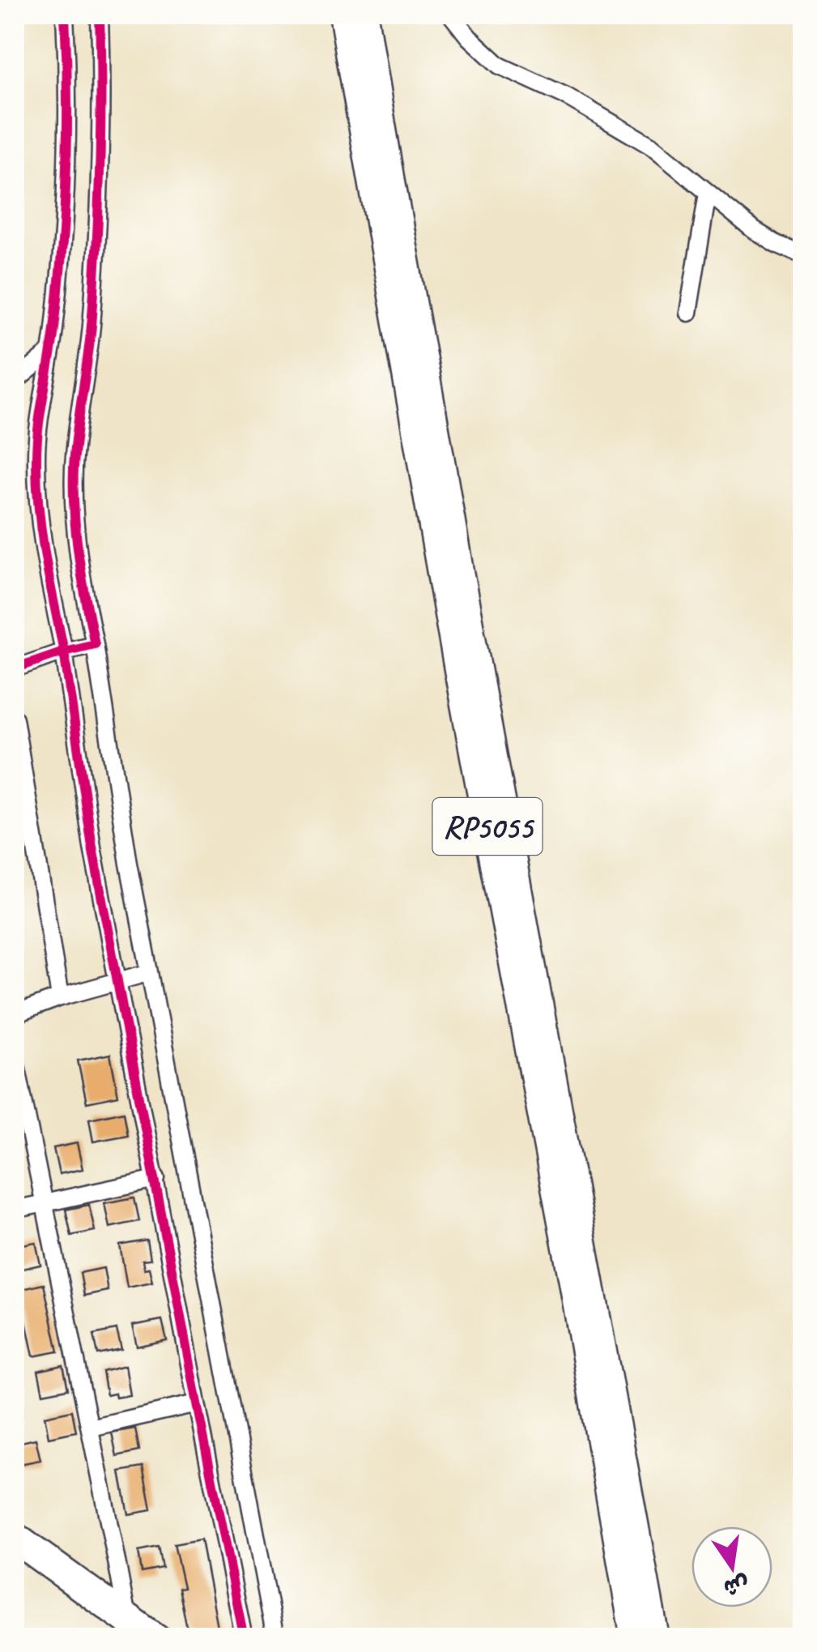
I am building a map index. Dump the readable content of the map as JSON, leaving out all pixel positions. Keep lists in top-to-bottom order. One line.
{"streets":{"highway":["RP5055"]},"north":"bottom"}
